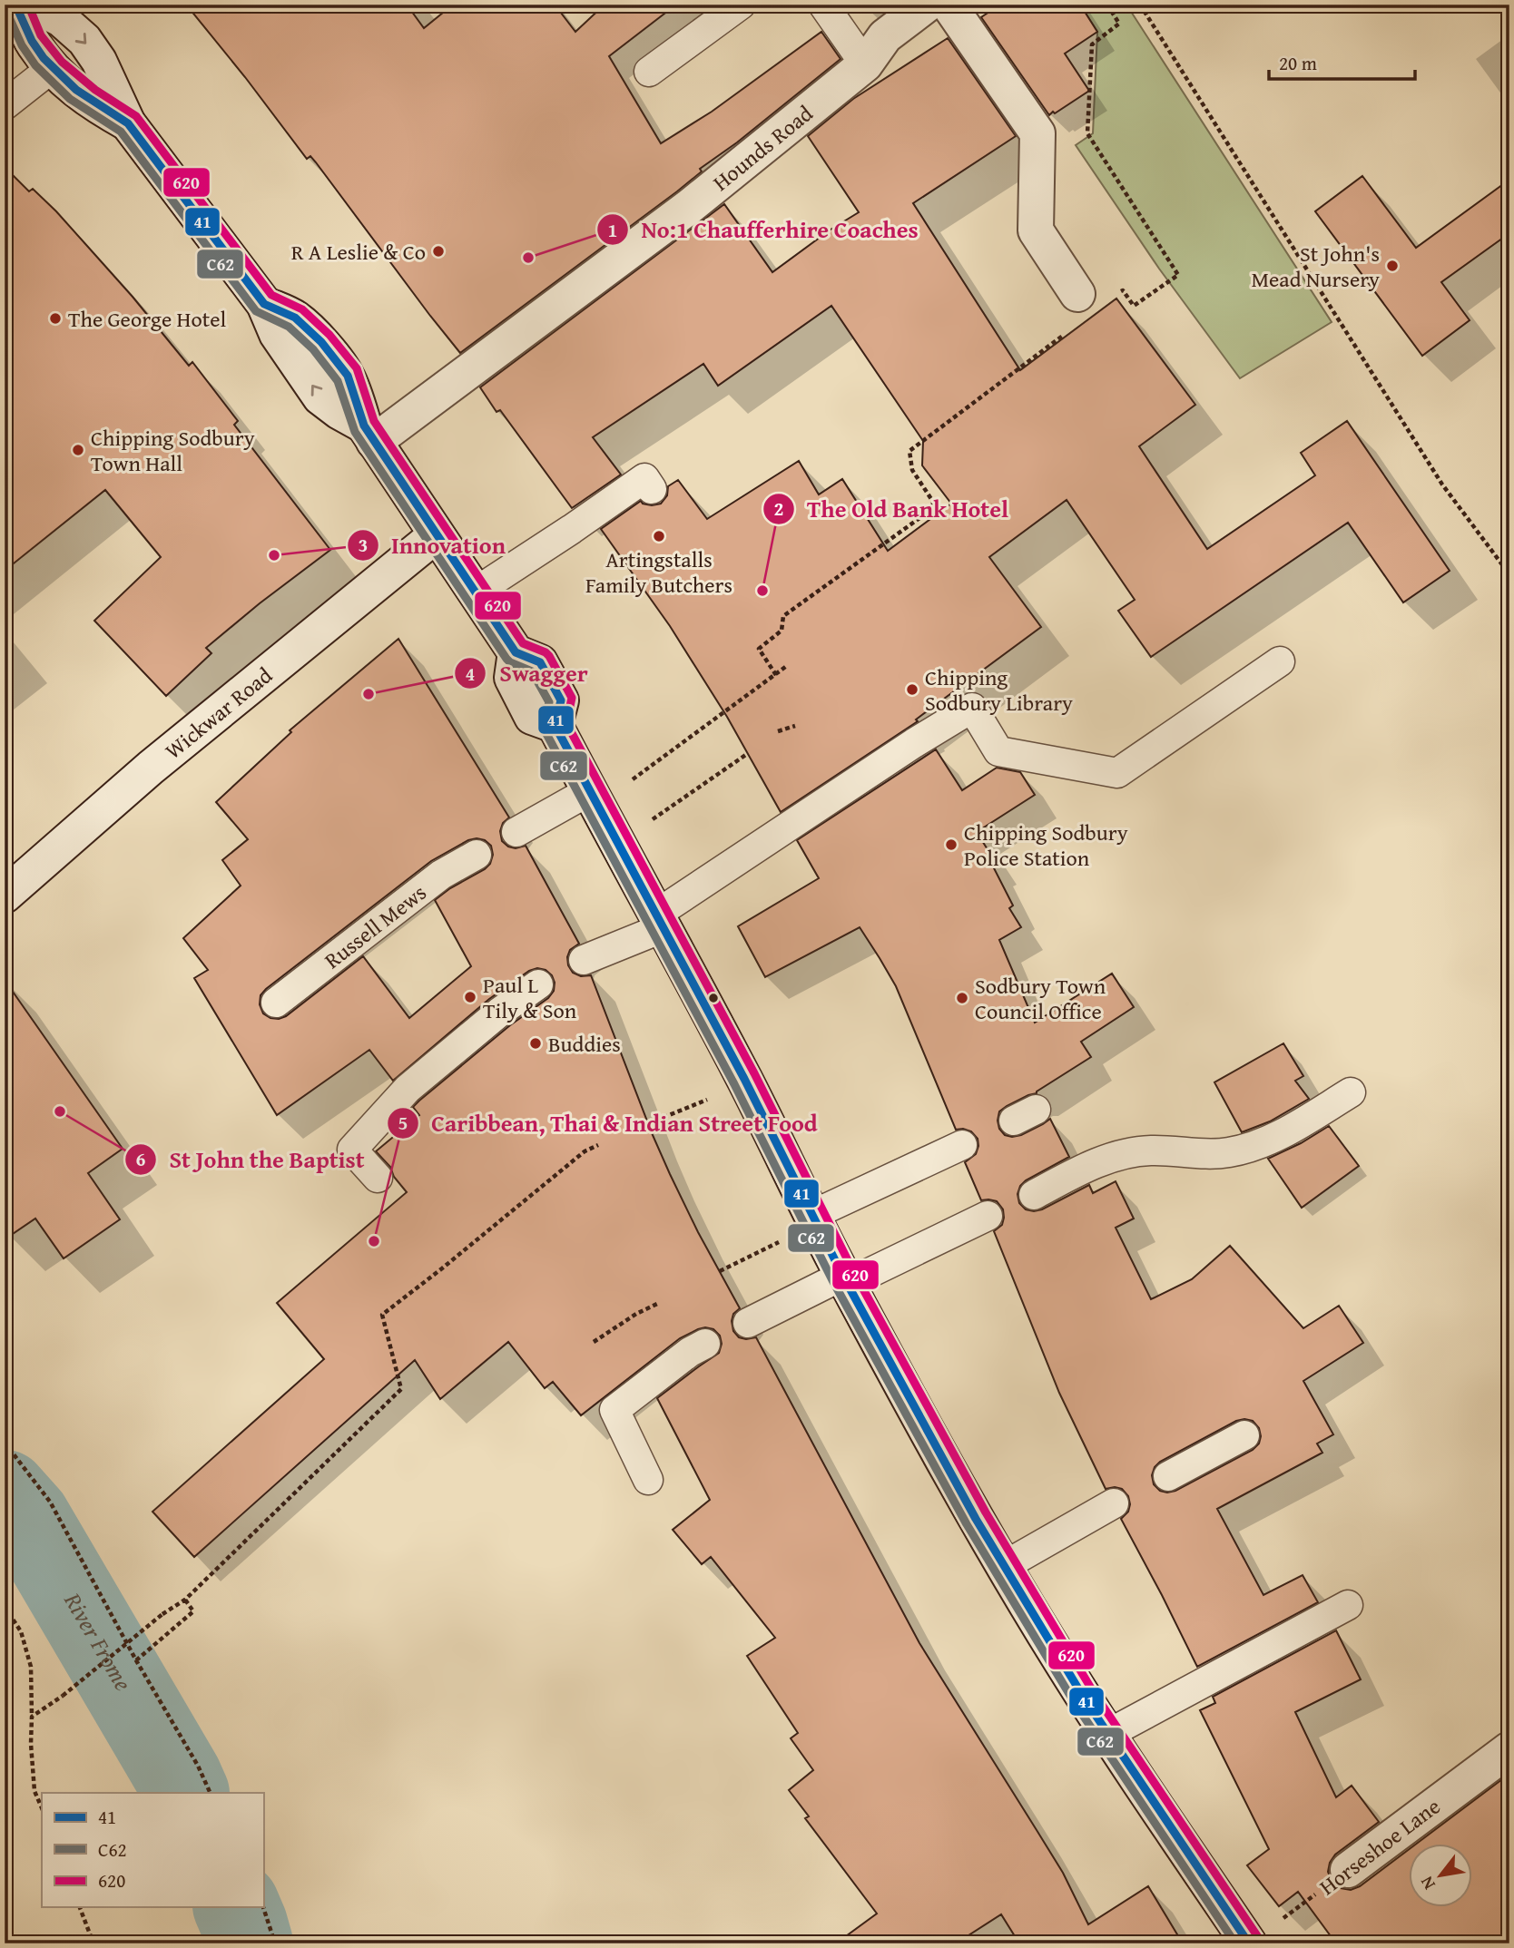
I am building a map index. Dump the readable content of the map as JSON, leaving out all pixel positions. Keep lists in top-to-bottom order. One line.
{"streets":{"main road":["Hounds Road","Wickwar Road","Horseshoe Lane"],"lane":["Russell Mews"]},"water":["River Frome"],"places":["R A Leslie & Co","No:1 Chaufferhire Coaches","St John's Mead Nursery","The George Hotel","Chipping Sodbury Town Hall","Artingstalls Family Butchers","Innovation","The Old Bank Hotel","Chipping Sodbury Library","Swagger","Chipping Sodbury Police Station","Paul L Tily & Son","Sodbury Town Council Office","Buddies","St John the Baptist","Caribbean, Thai & Indian Street Food"],"lines":["transit line 41","transit line 620","transit line C62"],"legend":["41","C62","620"],"scale_bar":"20 m","north":"bottom left"}
